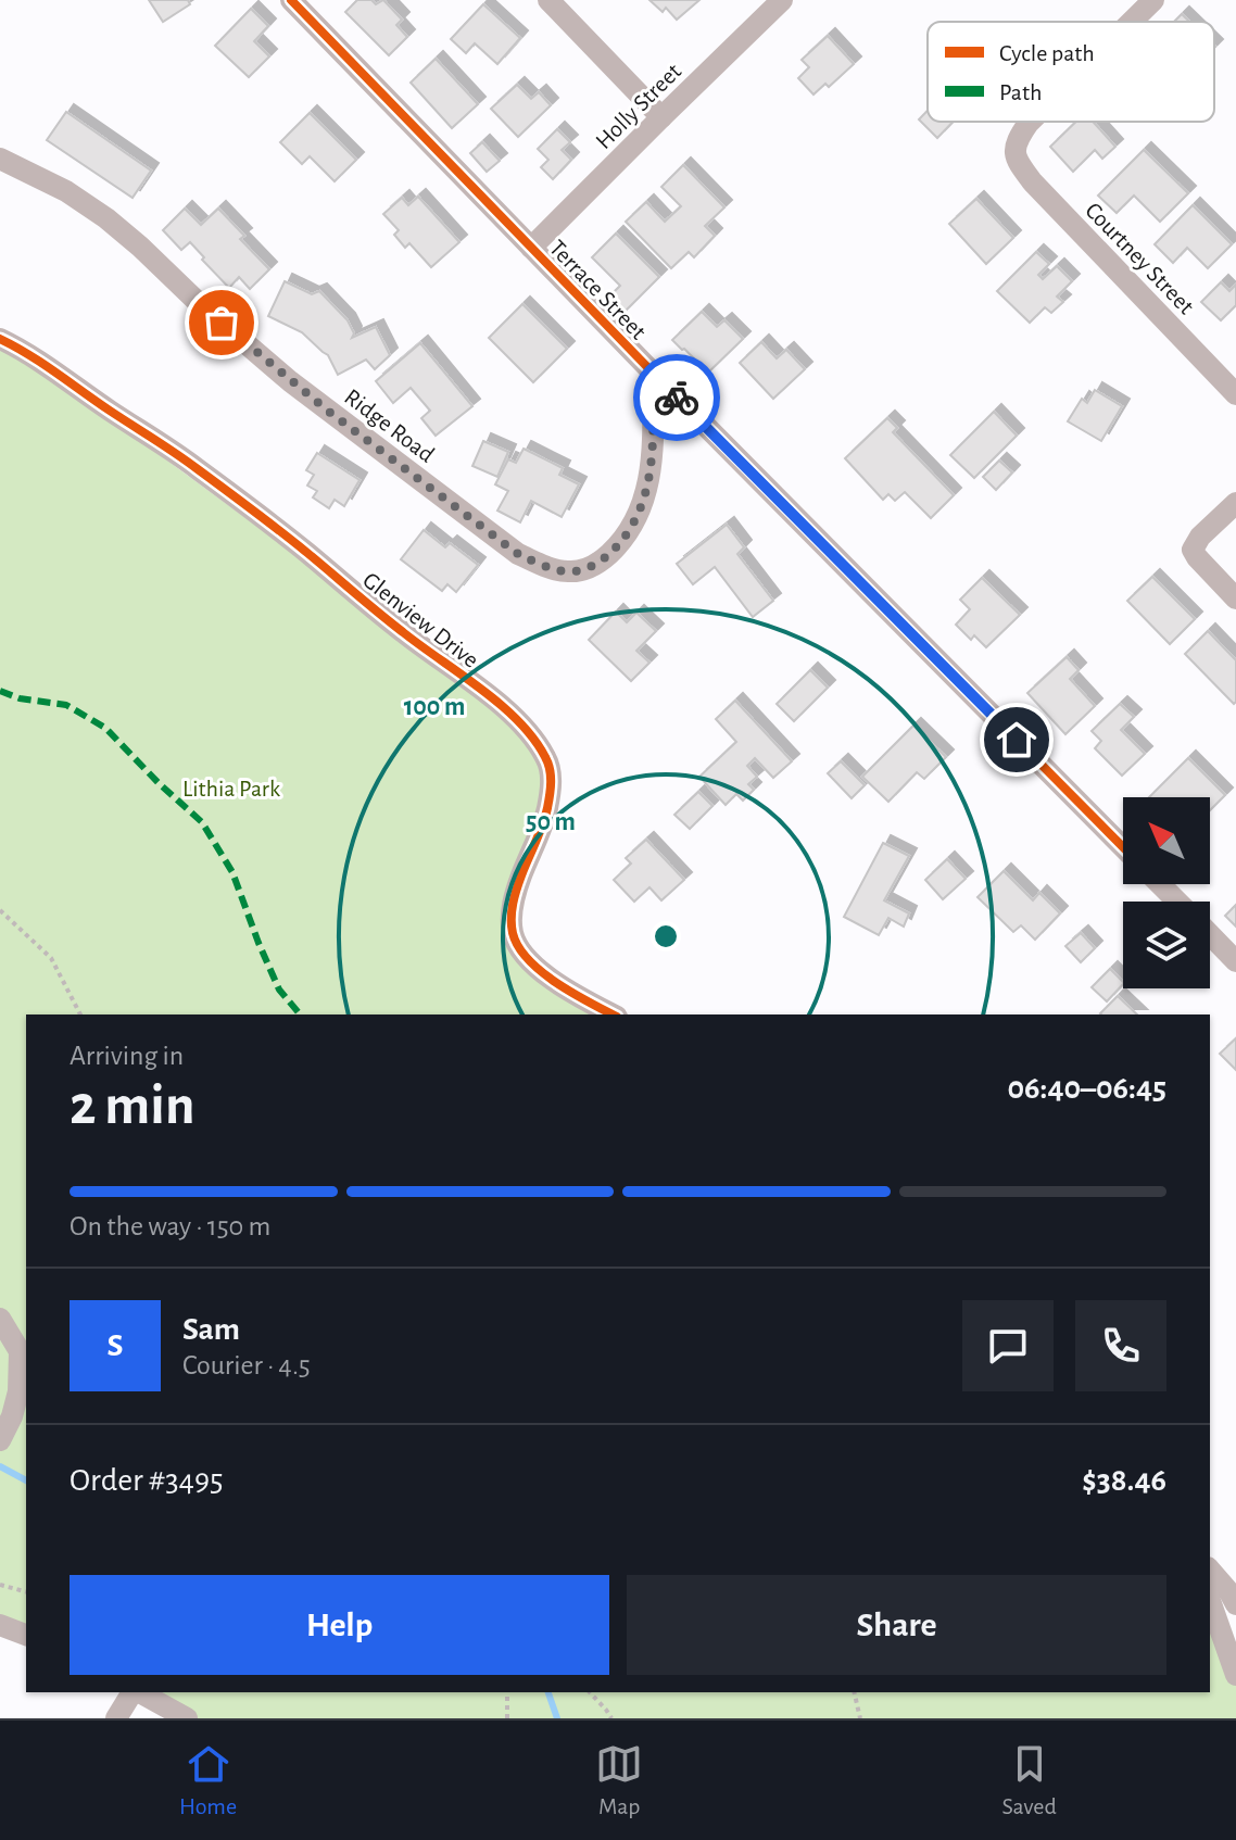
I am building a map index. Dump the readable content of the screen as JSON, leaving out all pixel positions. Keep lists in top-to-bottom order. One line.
{"streets":{"street":["Holly Street","Courtney Street","Terrace Street","Ridge Road","Glenview Drive"]},"crossings":[["Holly Street","Terrace Street"],["Terrace Street","Ridge Road"]],"parks":["Lithia Park"],"legend":["Cycle path","Path"],"north":"top left","page":{"heading":["2 min","Arriving in","06:40–06:45"],"panel":["Sam","Courier · 4.5","Order #3495","$38.46"],"bar":"On the way · 150 m","round":"S","buttons":["Help","Share"],"tabs":["Home","Map","Saved"]},"rings":["100 m","50 m"]}
